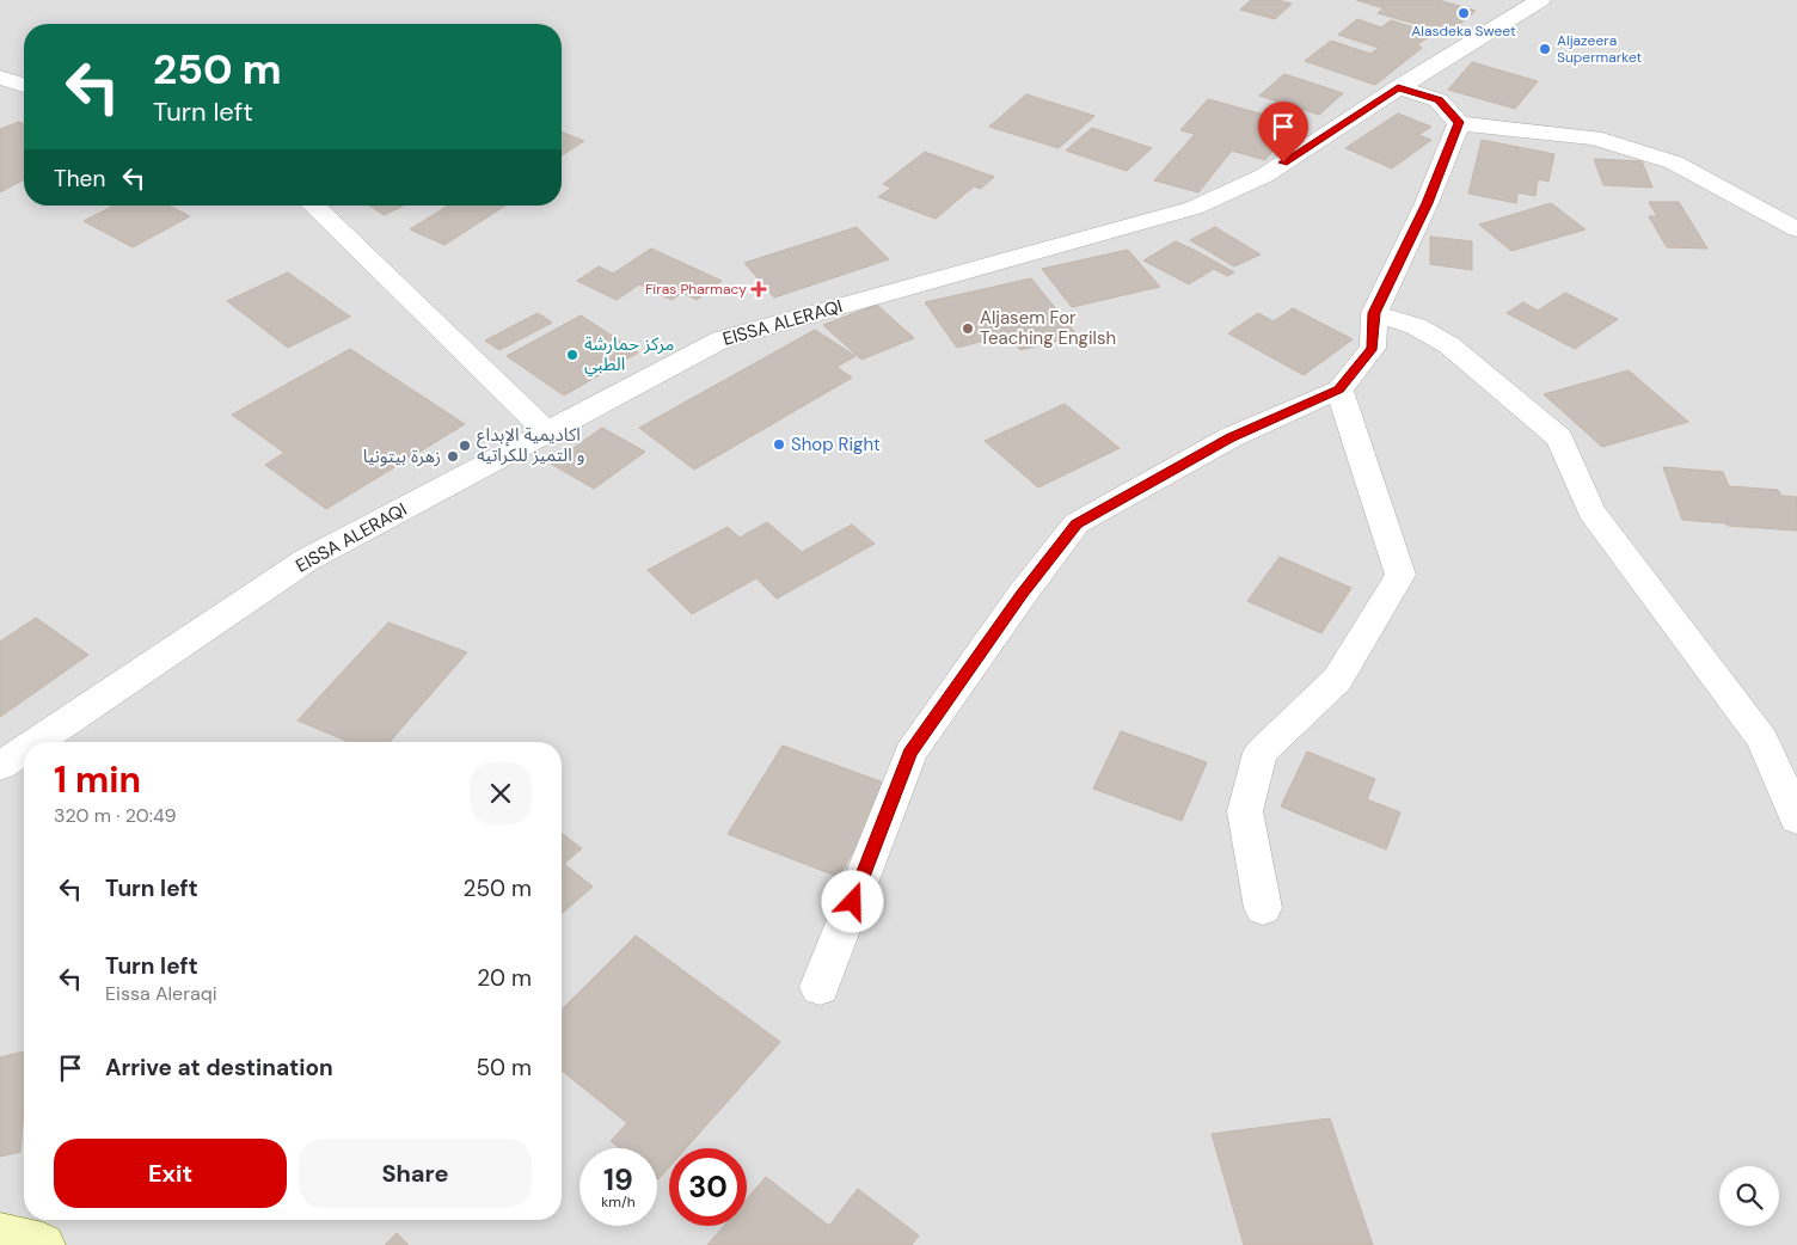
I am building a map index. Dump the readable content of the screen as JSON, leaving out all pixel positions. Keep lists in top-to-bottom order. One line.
{"streets":{"street":["EISSA ALERAQI"]},"places":{"other":["Alasdeka Sweet","Aljazeera Supermarket","Aljasem For Teaching Engilsh","مركز حمارشة الطبي","Shop Right","اكاديمية الإبداع و التميز للكراتيه","زهرة بيتونيا"],"health":["Firas Pharmacy"]},"page":{"turn":["250 m","Turn left"],"then":"Then","heading":["1 min","320 m · 20:49"],"list":[{"name":"Turn left","value":"250 m"},{"name":"Turn left","note":"Eissa Aleraqi","value":"20 m"},{"name":"Arrive at destination","value":"50 m"}],"buttons":["Exit","Share"],"speed":"19 km/h","limit":"30"}}
